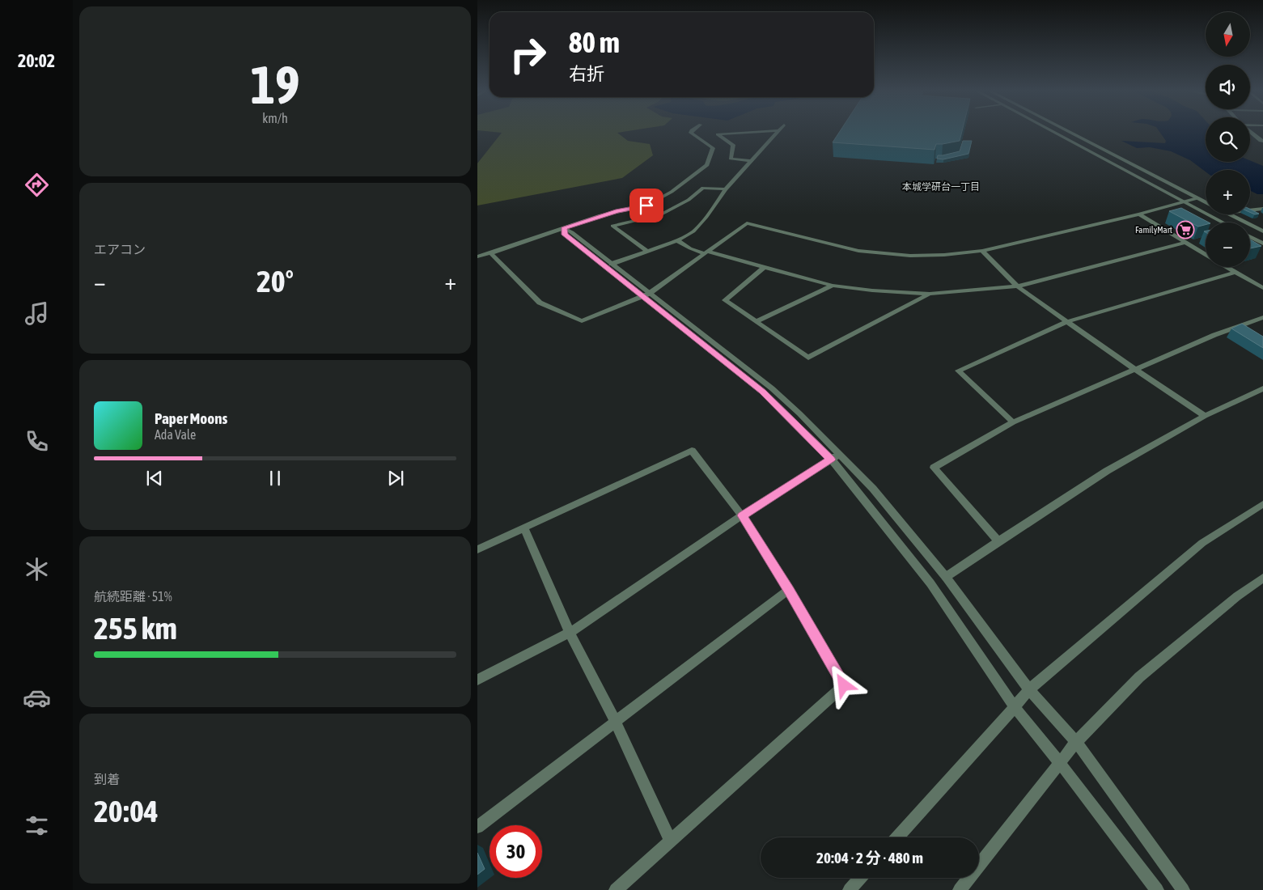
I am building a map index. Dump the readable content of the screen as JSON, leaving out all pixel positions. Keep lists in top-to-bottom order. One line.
{"districts":["本城学研台一丁目"],"places":{"supermarket":["FamilyMart"]},"north":"bottom","page":{"tabs":"20:02","tile":[["19","km/h"],"エアコン",["航続距離 · 51%","255 km"],["到着","20:04"]],"map_buttons":["+","−"],"turn":["80 m","右折"],"heat":["−","20°","+"],"song":["Paper Moons","Ada Vale"],"limit":"30","trip":"20:04 · 2 分 · 480 m"}}
